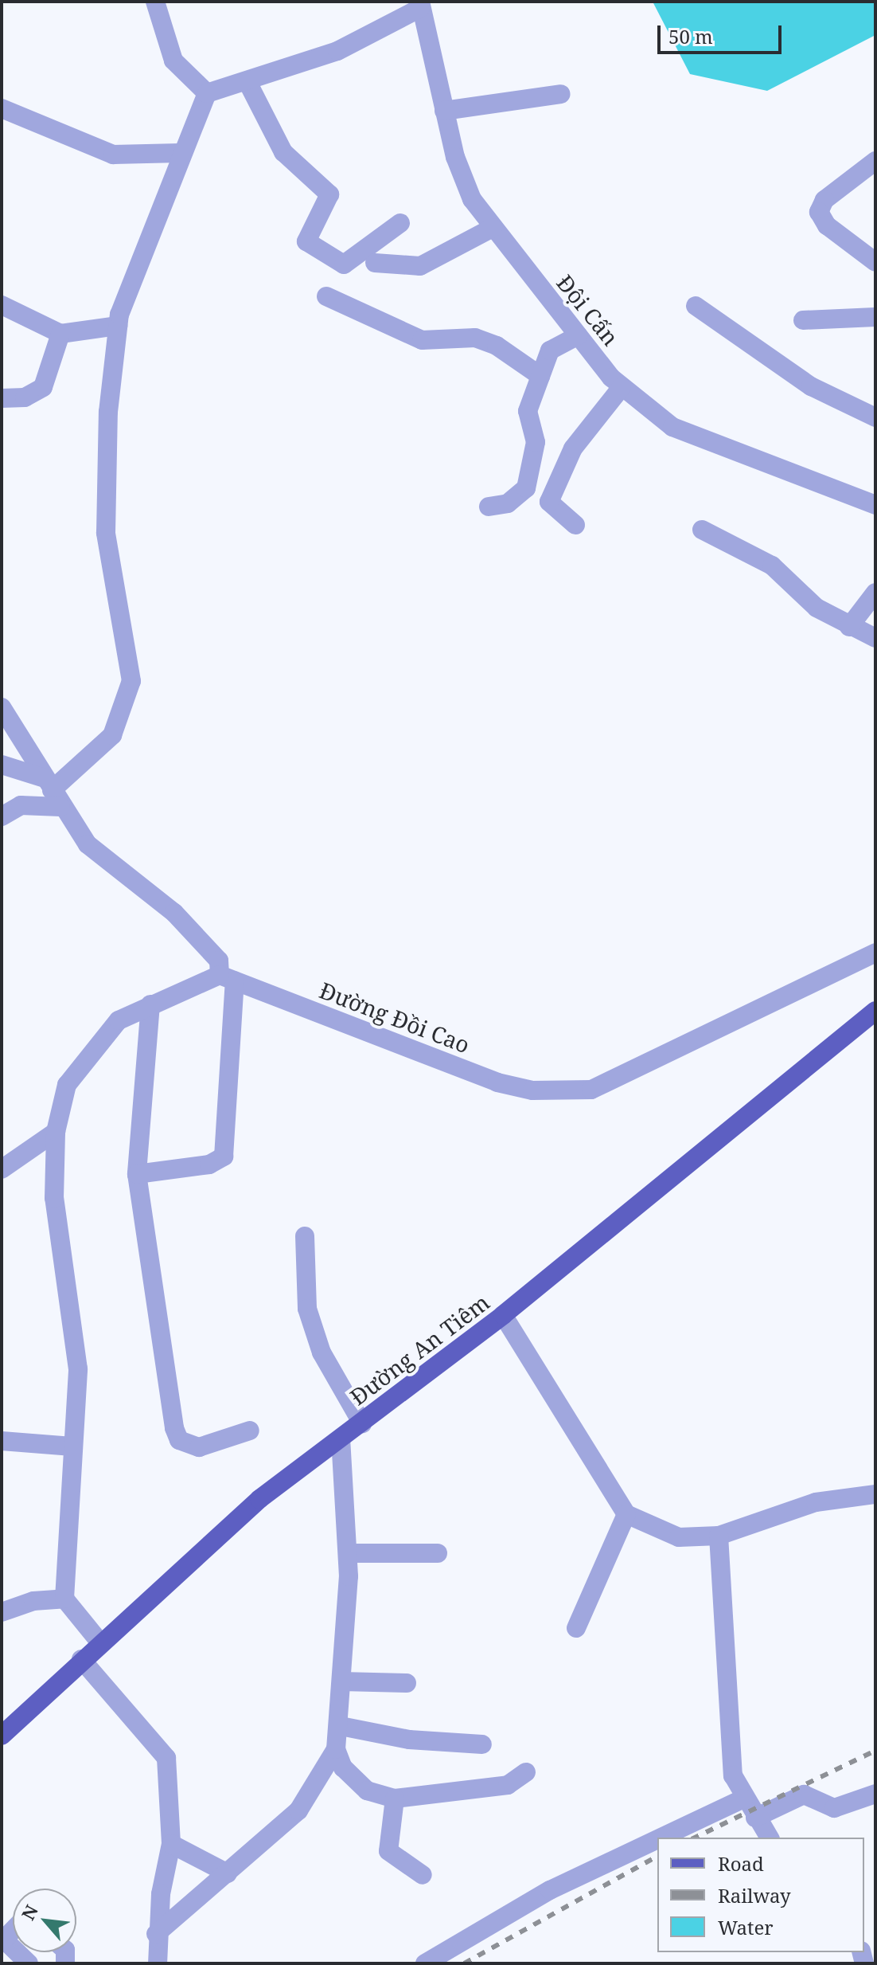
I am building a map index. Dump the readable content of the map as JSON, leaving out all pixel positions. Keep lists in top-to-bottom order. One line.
{"streets":{"main road":["Đường An Tiêm"],"street":["Đội Cấn","Đường Đồi Cao"]},"legend":["Road","Railway","Water"],"scale_bar":"50 m","north":"top left"}
